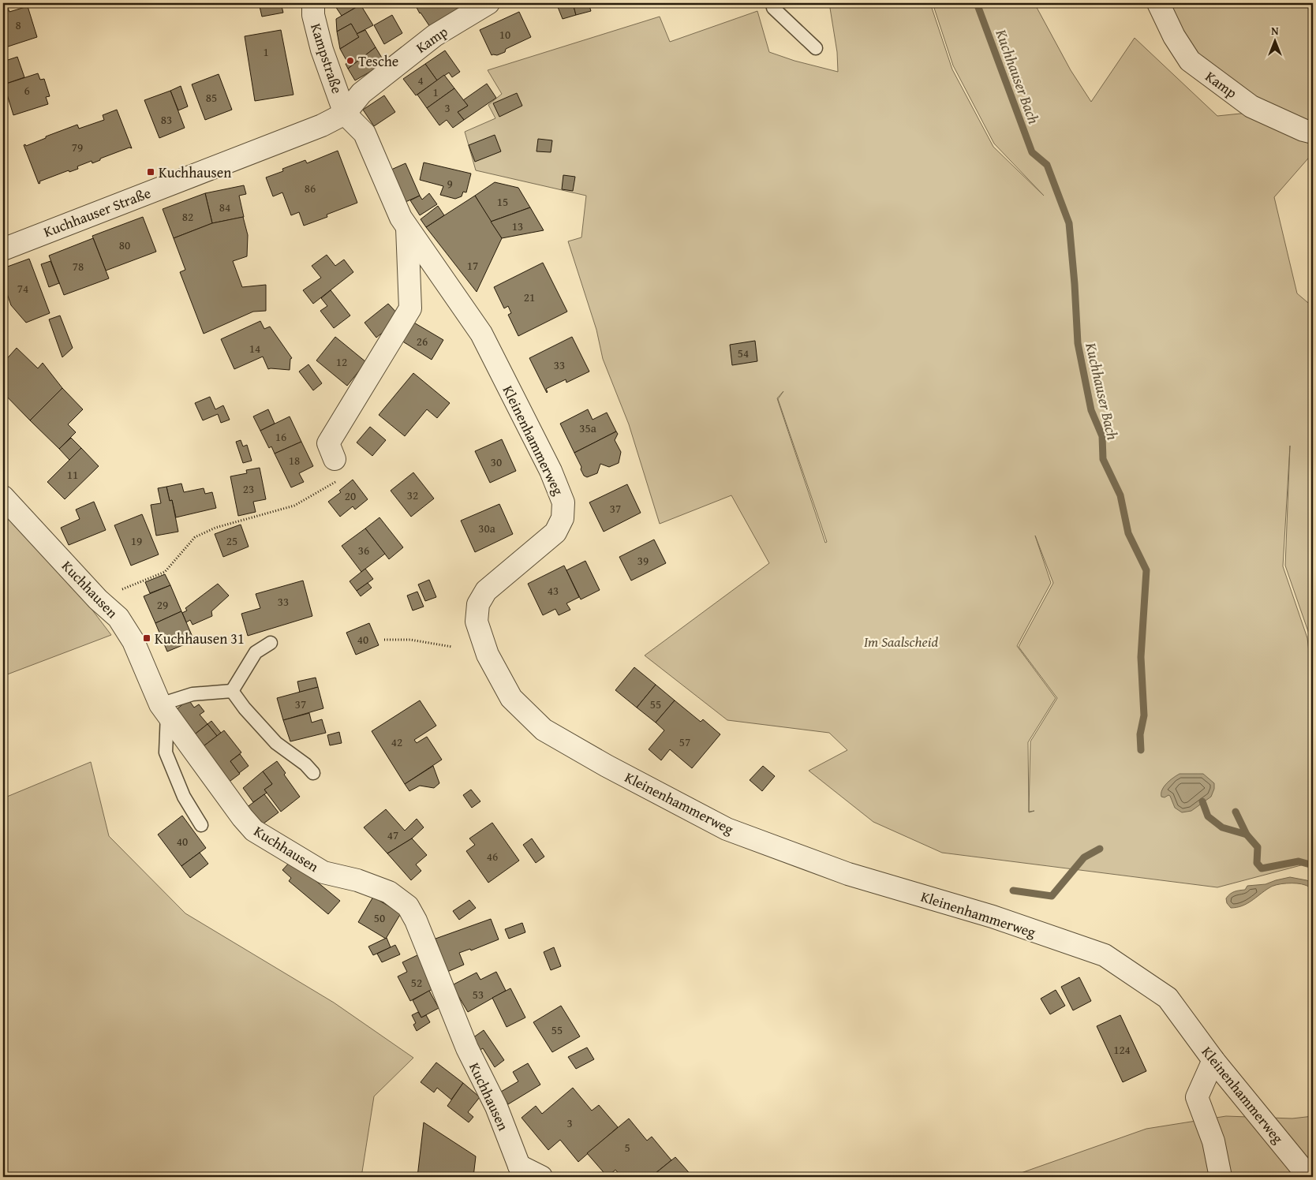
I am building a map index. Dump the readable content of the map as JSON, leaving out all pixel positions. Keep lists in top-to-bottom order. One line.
{"streets":{"street":["Kamp","Kampstraße","Kuchhauser Straße","Kleinenhammerweg","Kuchhausen"]},"crossings":[["Kamp","Kampstraße"],["Kamp","Kuchhauser Straße"],["Kamp","Kleinenhammerweg"],["Kampstraße","Kuchhauser Straße"],["Kampstraße","Kleinenhammerweg"],["Kuchhauser Straße","Kleinenhammerweg"]],"water":["Kuchhauser Bach"],"parks":["Im Saalscheid"],"places":{"other":["Tesche"],"transit":["Kuchhausen","Kuchhausen 31"]},"house_numbers":["8","10","1","4","6","1","85","3","83","79","9","86","15","84","82","13","80","17","78","74","21","26","14","54","12","33","35a","16","18","30","11","23","32","20","37","30a","19","25","36","39","43","33","29","40","37","55","42","57","47","40","46","50","52","53","55","124","3","5"],"north":"top"}
